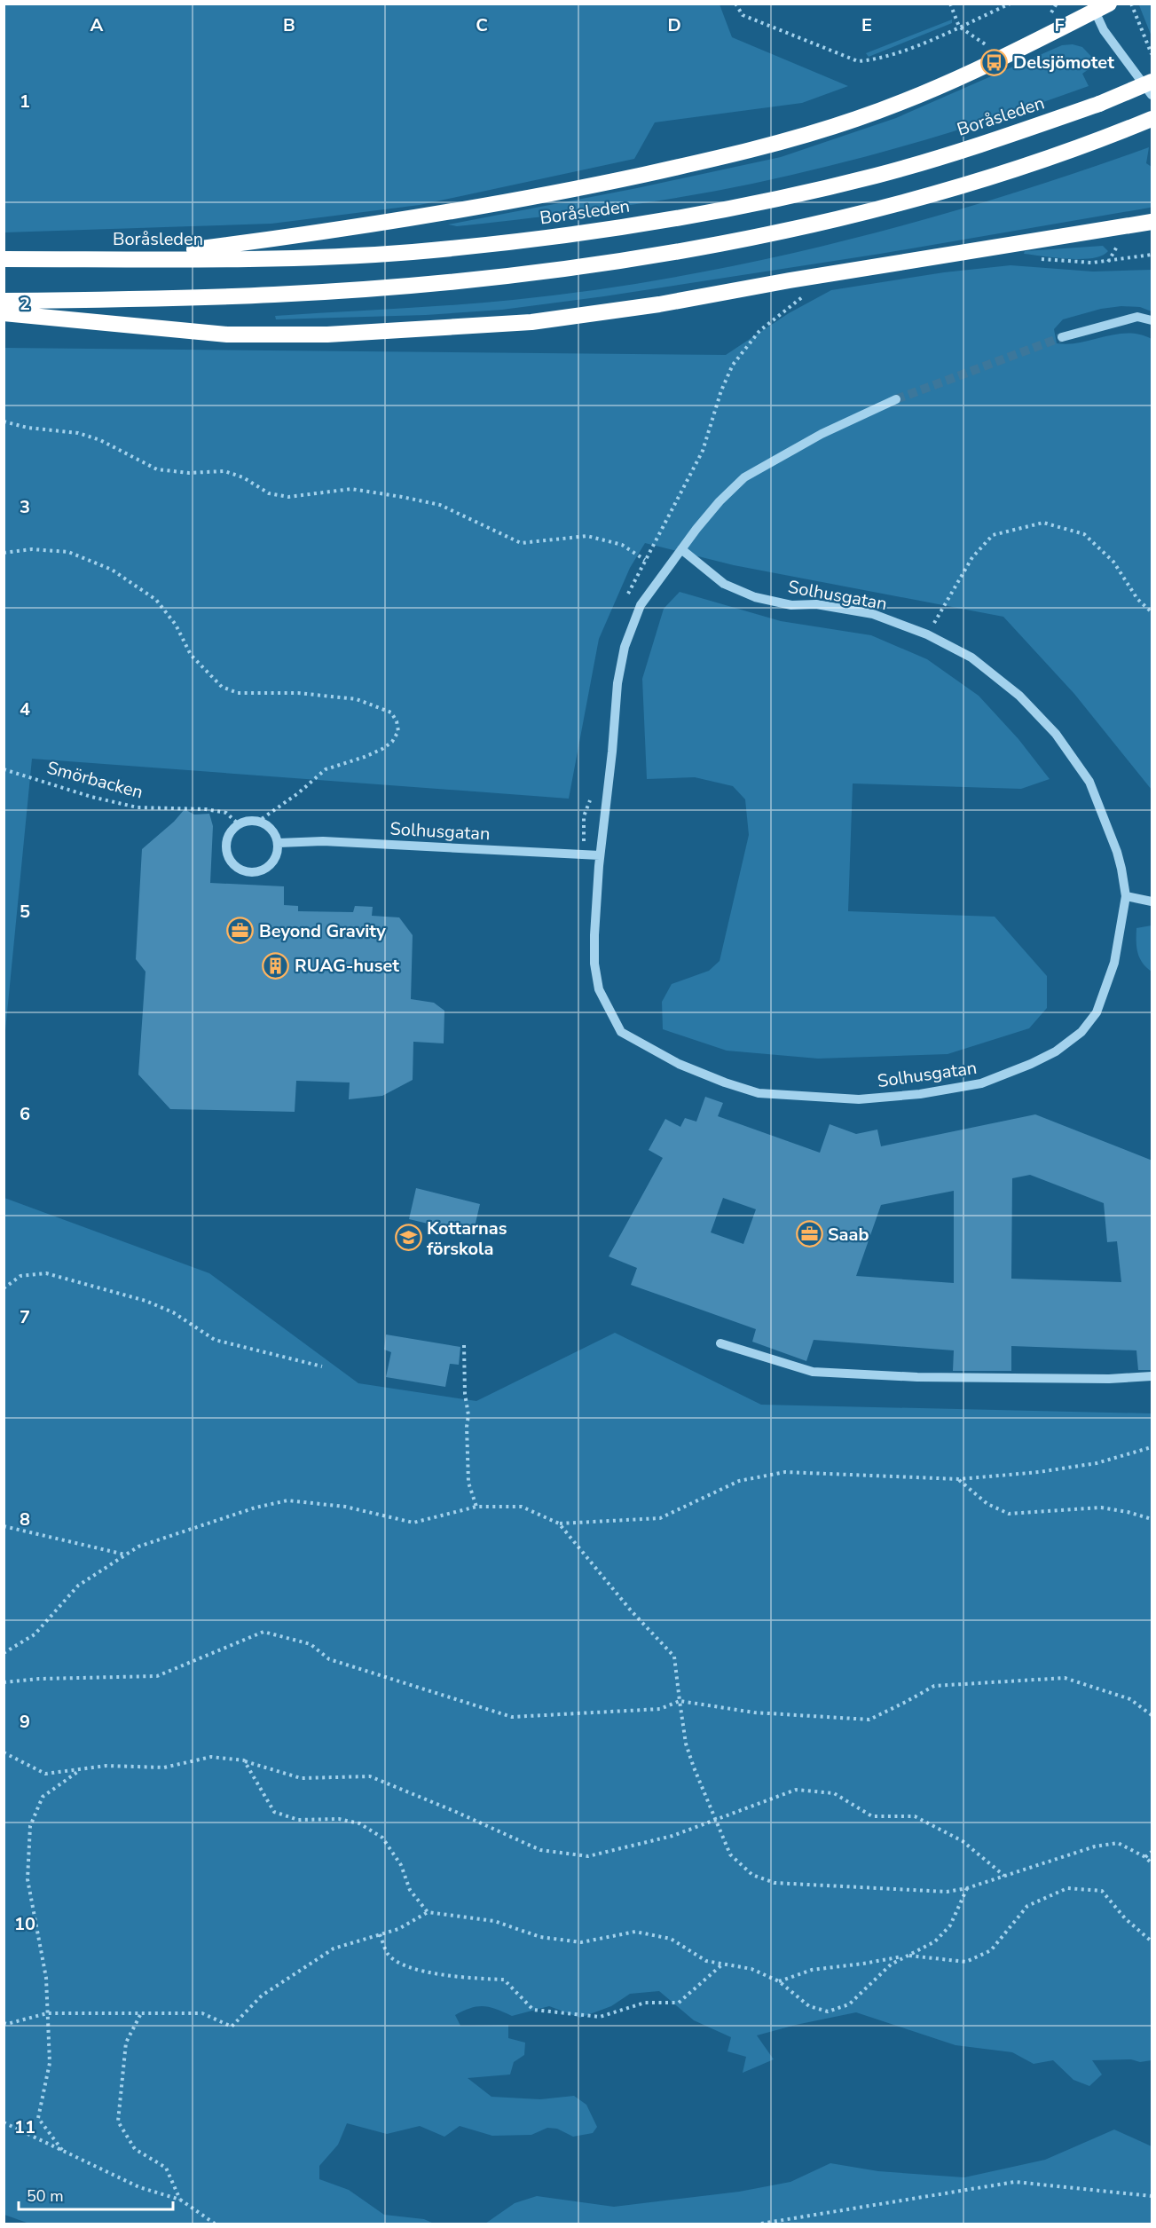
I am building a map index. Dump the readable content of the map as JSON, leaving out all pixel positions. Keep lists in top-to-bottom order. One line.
{"streets":{"highway":["Boråsleden"],"street":["Solhusgatan"],"path":["Smörbacken"]},"crossings":[["Solhusgatan","Smörbacken"]],"places":{"bus stop":["Delsjömotet"],"office":["Beyond Gravity","Saab"],"building":["RUAG-huset"],"school or university":["Kottarnas förskola"]},"scale_bar":"50 m","grid":{"columns":["A","B","C","D","E","F"],"rows":["1","2","3","4","5","6","7","8","9","10","11"]}}
